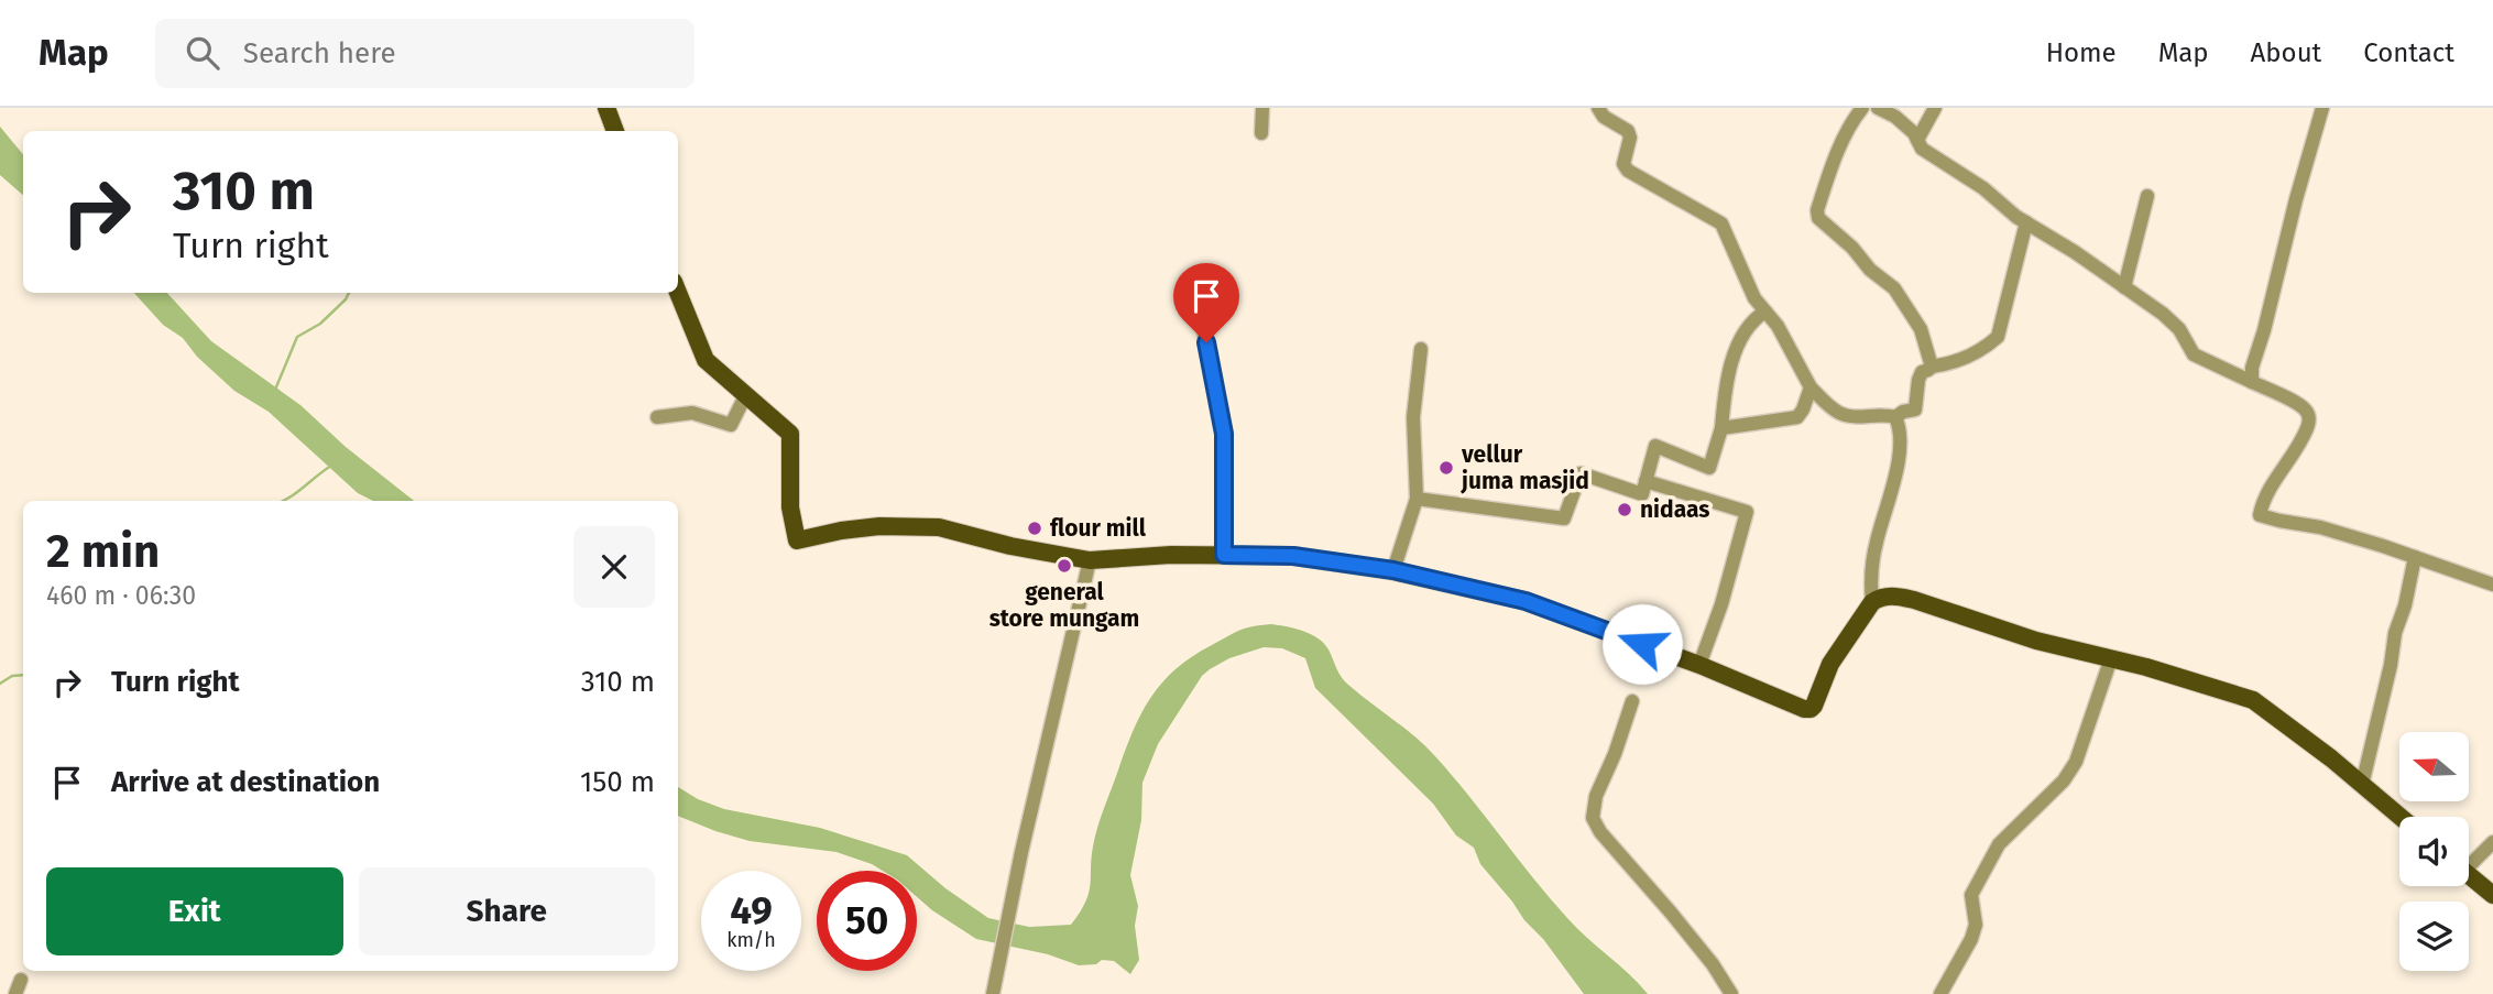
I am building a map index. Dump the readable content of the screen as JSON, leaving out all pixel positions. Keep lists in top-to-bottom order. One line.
{"places":["vellur juma masjid","nidaas","flour mill","general store mungam"],"north":"left","page":{"header":"Map","search":"Search here","nav":["Home","Map","About","Contact"],"turn":["310 m","Turn right"],"heading":["2 min","460 m · 06:30"],"list":[{"name":"Turn right","value":"310 m"},{"name":"Arrive at destination","value":"150 m"}],"buttons":["Exit","Share"],"speed":"49 km/h","limit":"50"}}
